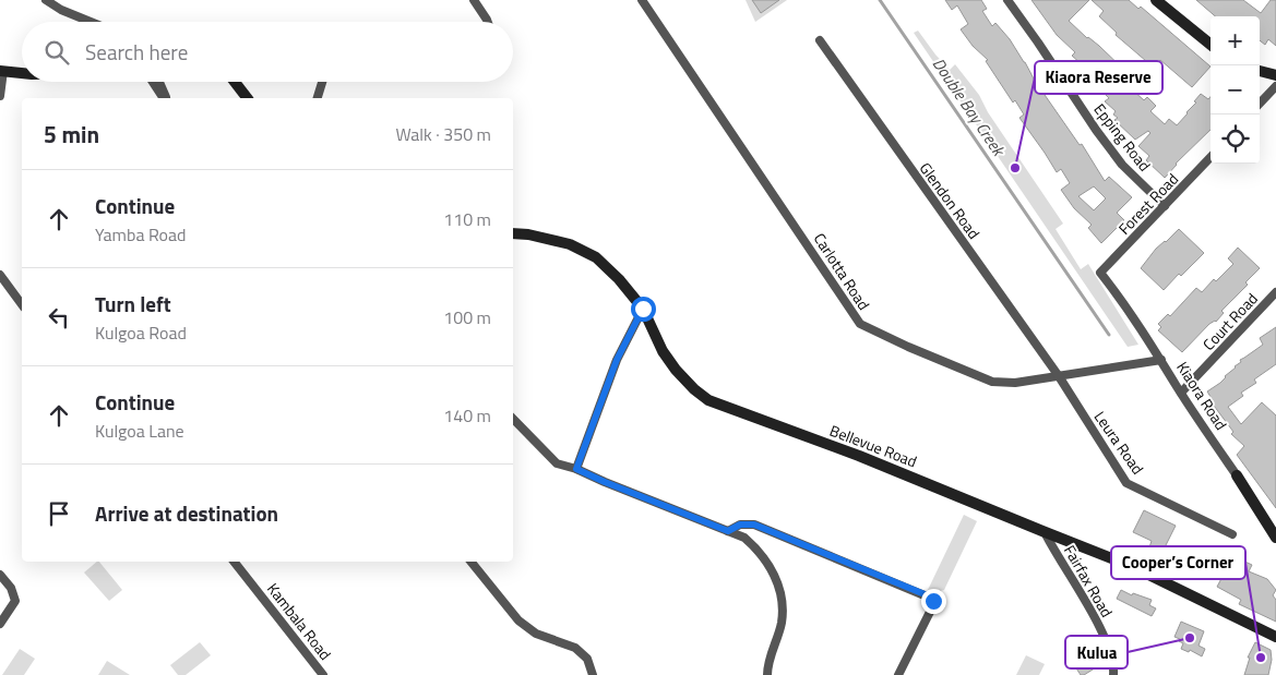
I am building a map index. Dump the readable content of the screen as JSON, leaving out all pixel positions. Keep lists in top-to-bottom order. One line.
{"streets":{"street":["Epping Road","Glendon Road","Forest Road","Carlotta Road","Court Road","Kiaora Road","Leura Road","Bellevue Road","Fairfax Road","Kambala Road"]},"crossings":[["Epping Road","Forest Road"],["Glendon Road","Carlotta Road"],["Glendon Road","Leura Road"],["Forest Road","Kiaora Road"],["Carlotta Road","Kiaora Road"],["Carlotta Road","Leura Road"],["Court Road","Kiaora Road"],["Bellevue Road","Fairfax Road"]],"water":["Double Bay Creek"],"places":["Kiaora Reserve","Kulua","Cooper’s Corner"],"page":{"map_buttons":["+","−"],"search":"Search here","heading":["5 min","Walk · 350 m"],"list":[["Continue","Yamba Road","110 m"],["Turn left","Kulgoa Road","100 m"],["Continue","Kulgoa Lane","140 m"],"Arrive at destination"]}}
